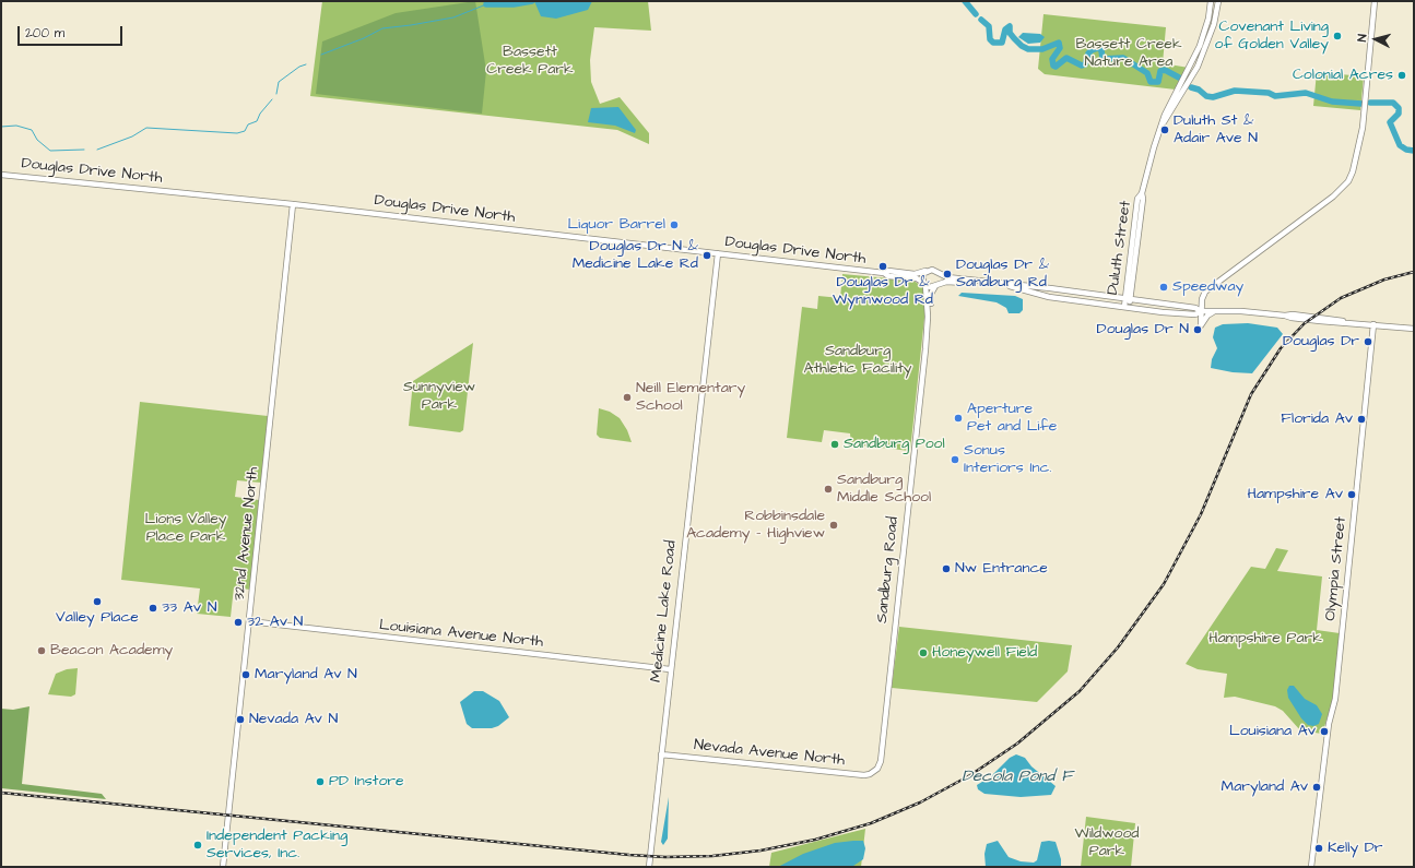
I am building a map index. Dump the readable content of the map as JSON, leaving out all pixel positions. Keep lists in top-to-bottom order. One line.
{"streets":{"street":["Douglas Drive North","Duluth Street","32nd Avenue North","Olympia Street","Sandburg Road","Medicine Lake Road","Louisiana Avenue North","Nevada Avenue North"]},"crossings":[["Douglas Drive North","Duluth Street"],["Douglas Drive North","32nd Avenue North"],["Douglas Drive North","Olympia Street"],["Douglas Drive North","Sandburg Road"],["Douglas Drive North","Medicine Lake Road"],["32nd Avenue North","Louisiana Avenue North"],["Sandburg Road","Nevada Avenue North"],["Medicine Lake Road","Louisiana Avenue North"],["Medicine Lake Road","Nevada Avenue North"]],"water":["Decola Pond F"],"parks":["Bassett Creek Nature Area","Bassett Creek Park","Sandburg Athletic Facility","Sunnyview Park","Lions Valley Place Park","Hampshire Park","Wildwood Park"],"places":["Covenant Living of Golden Valley","Colonial Acres","Duluth St & Adair Ave N","Liquor Barrel","Douglas Dr N & Medicine Lake Rd","Douglas Dr & Wynnwood Rd","Douglas Dr & Sandburg Rd","Speedway","Douglas Dr N","Douglas Dr","Neill Elementary School","Aperture Pet and Life","Florida Av","Sandburg Pool","Sonus Interiors Inc.","Sandburg Middle School","Hampshire Av","Robbinsdale Academy - Highview","Nw Entrance","Valley Place","33 Av N","32 Av N","Beacon Academy","Honeywell Field","Maryland Av N","Nevada Av N","Louisiana Av","PD Instore","Maryland Av","Independent Packing Services, Inc.","Kelly Dr"],"scale_bar":"200 m","north":"left"}
